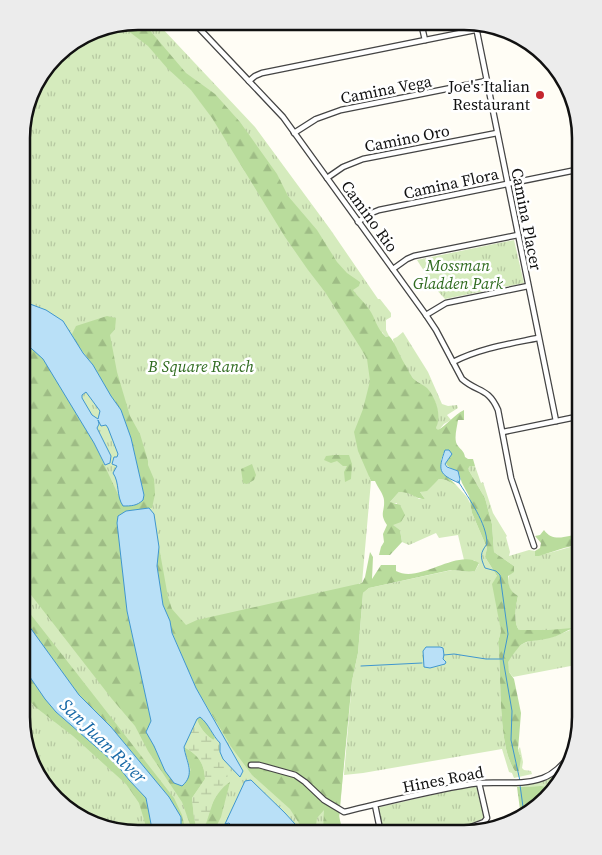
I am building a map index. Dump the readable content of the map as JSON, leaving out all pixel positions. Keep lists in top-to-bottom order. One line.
{"streets":{"street":["Camina Vega","Camino Oro","Camina Flora","Camino Rio","Camina Placer","Hines Road"]},"crossings":[["Camina Vega","Camino Rio"],["Camina Vega","Camina Placer"],["Camino Oro","Camino Rio"],["Camino Oro","Camina Placer"],["Camina Flora","Camino Rio"],["Camina Flora","Camina Placer"]],"water":["San Juan River"],"parks":["Mossman Gladden Park","B Square Ranch"],"places":["Joe's Italian Restaurant"]}
